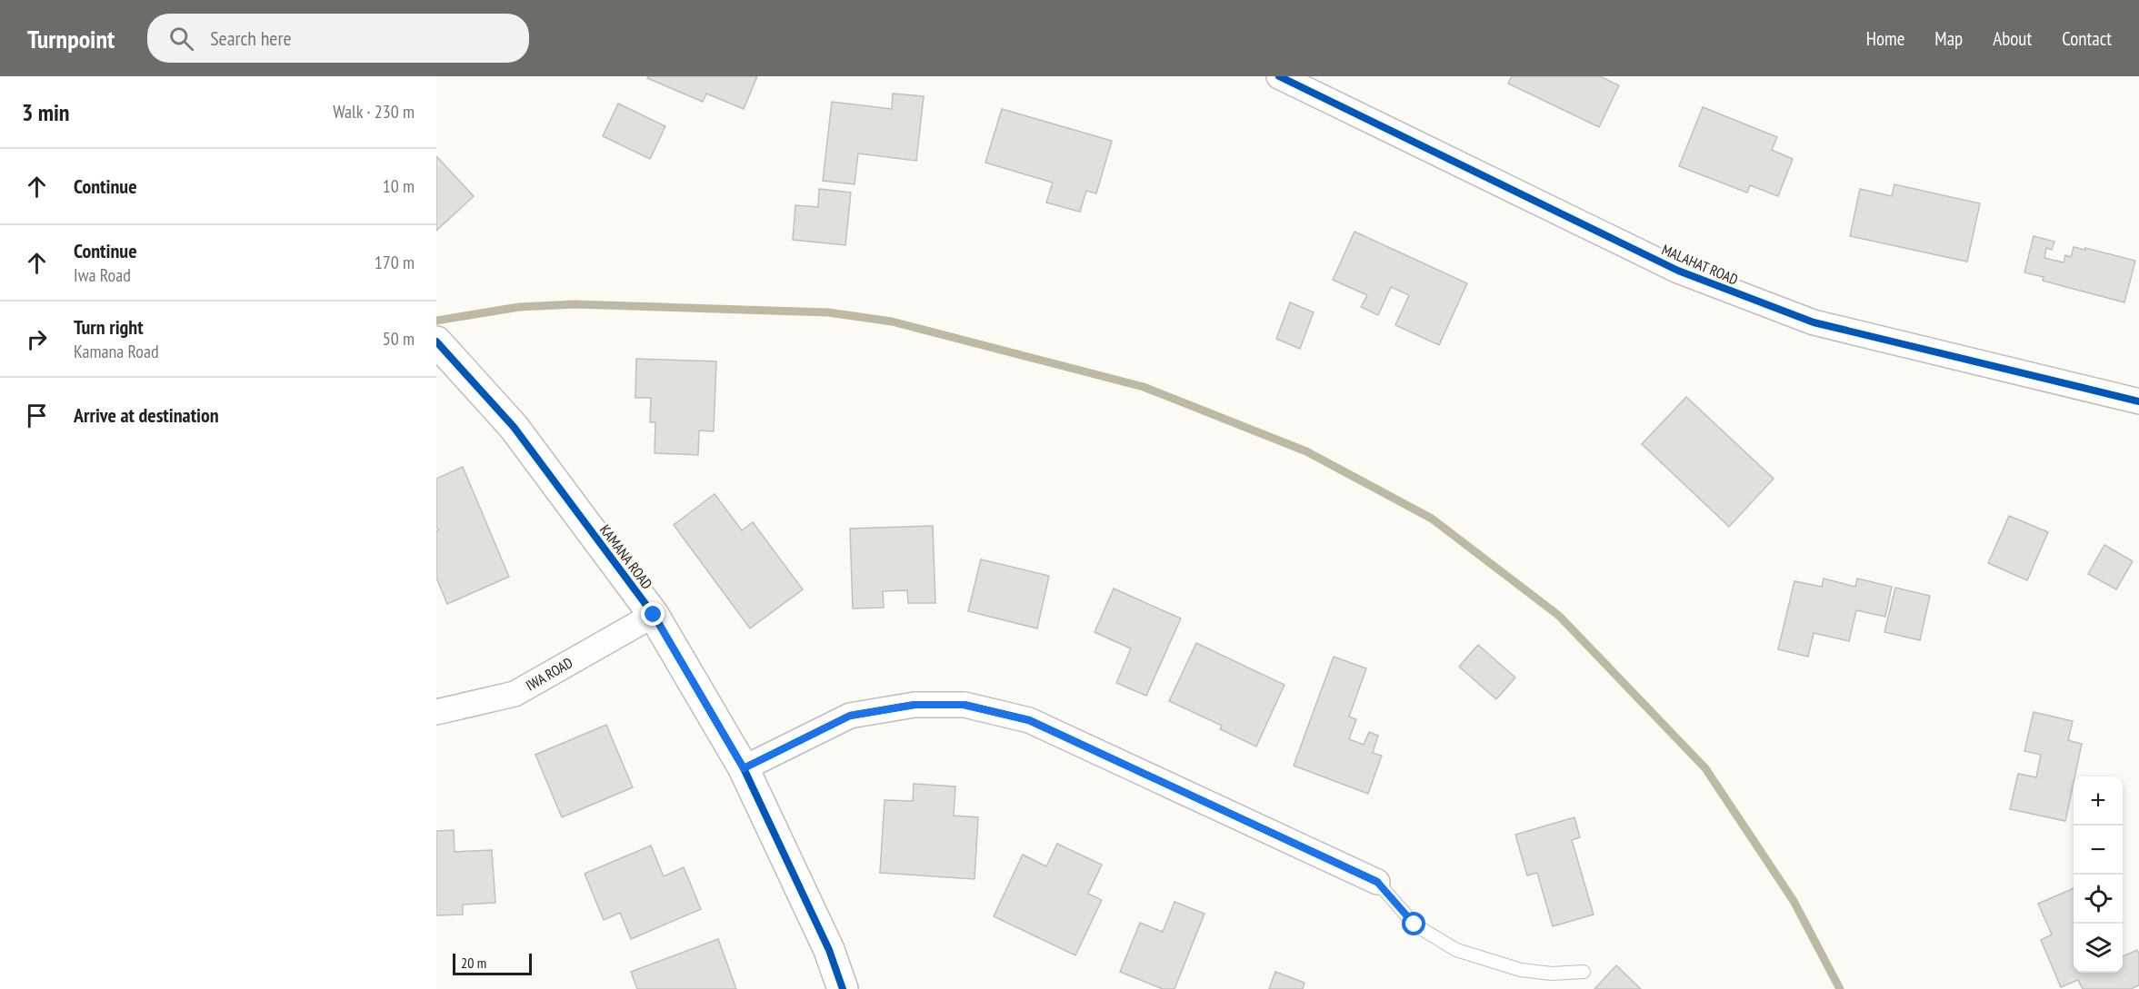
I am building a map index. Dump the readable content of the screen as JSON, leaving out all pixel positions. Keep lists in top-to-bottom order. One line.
{"streets":{"street":["MALAHAT ROAD","KAMANA ROAD","IWA ROAD"]},"crossings":[["KAMANA ROAD","IWA ROAD"]],"scale_bar":"20 m","page":{"header":"Turnpoint","search":"Search here","nav":["Home","Map","About","Contact"],"heading":["3 min","Walk · 230 m"],"list":[["Continue","10 m"],["Continue","Iwa Road","170 m"],["Turn right","Kamana Road","50 m"],"Arrive at destination"],"map_buttons":["+","−"],"scale":"20 m"}}
